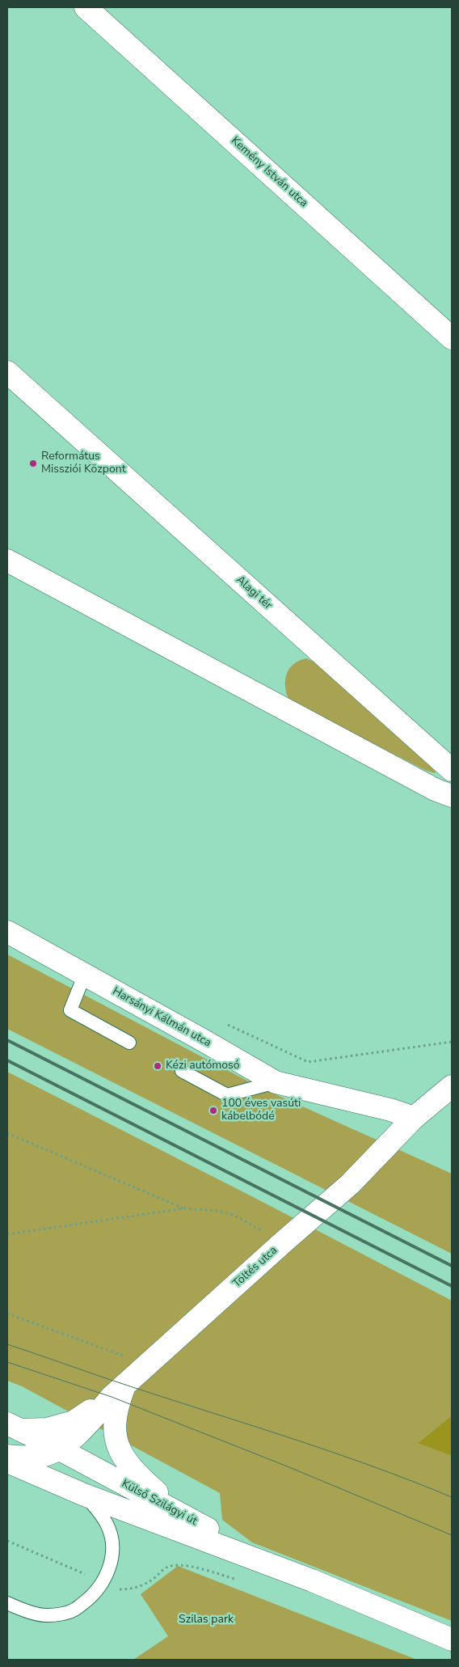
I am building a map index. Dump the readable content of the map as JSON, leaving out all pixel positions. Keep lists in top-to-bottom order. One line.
{"streets":{"street":["Kemény István utca","Alagi tér","Harsányi Kálmán utca","Töltés utca","Külső Szilágyi út"]},"crossings":[["Harsányi Kálmán utca","Töltés utca"],["Töltés utca","Külső Szilágyi út"]],"parks":["Szilas park"],"places":["Református Missziói Központ","Kézi autómosó","100 éves vasúti kábelbódé"]}
